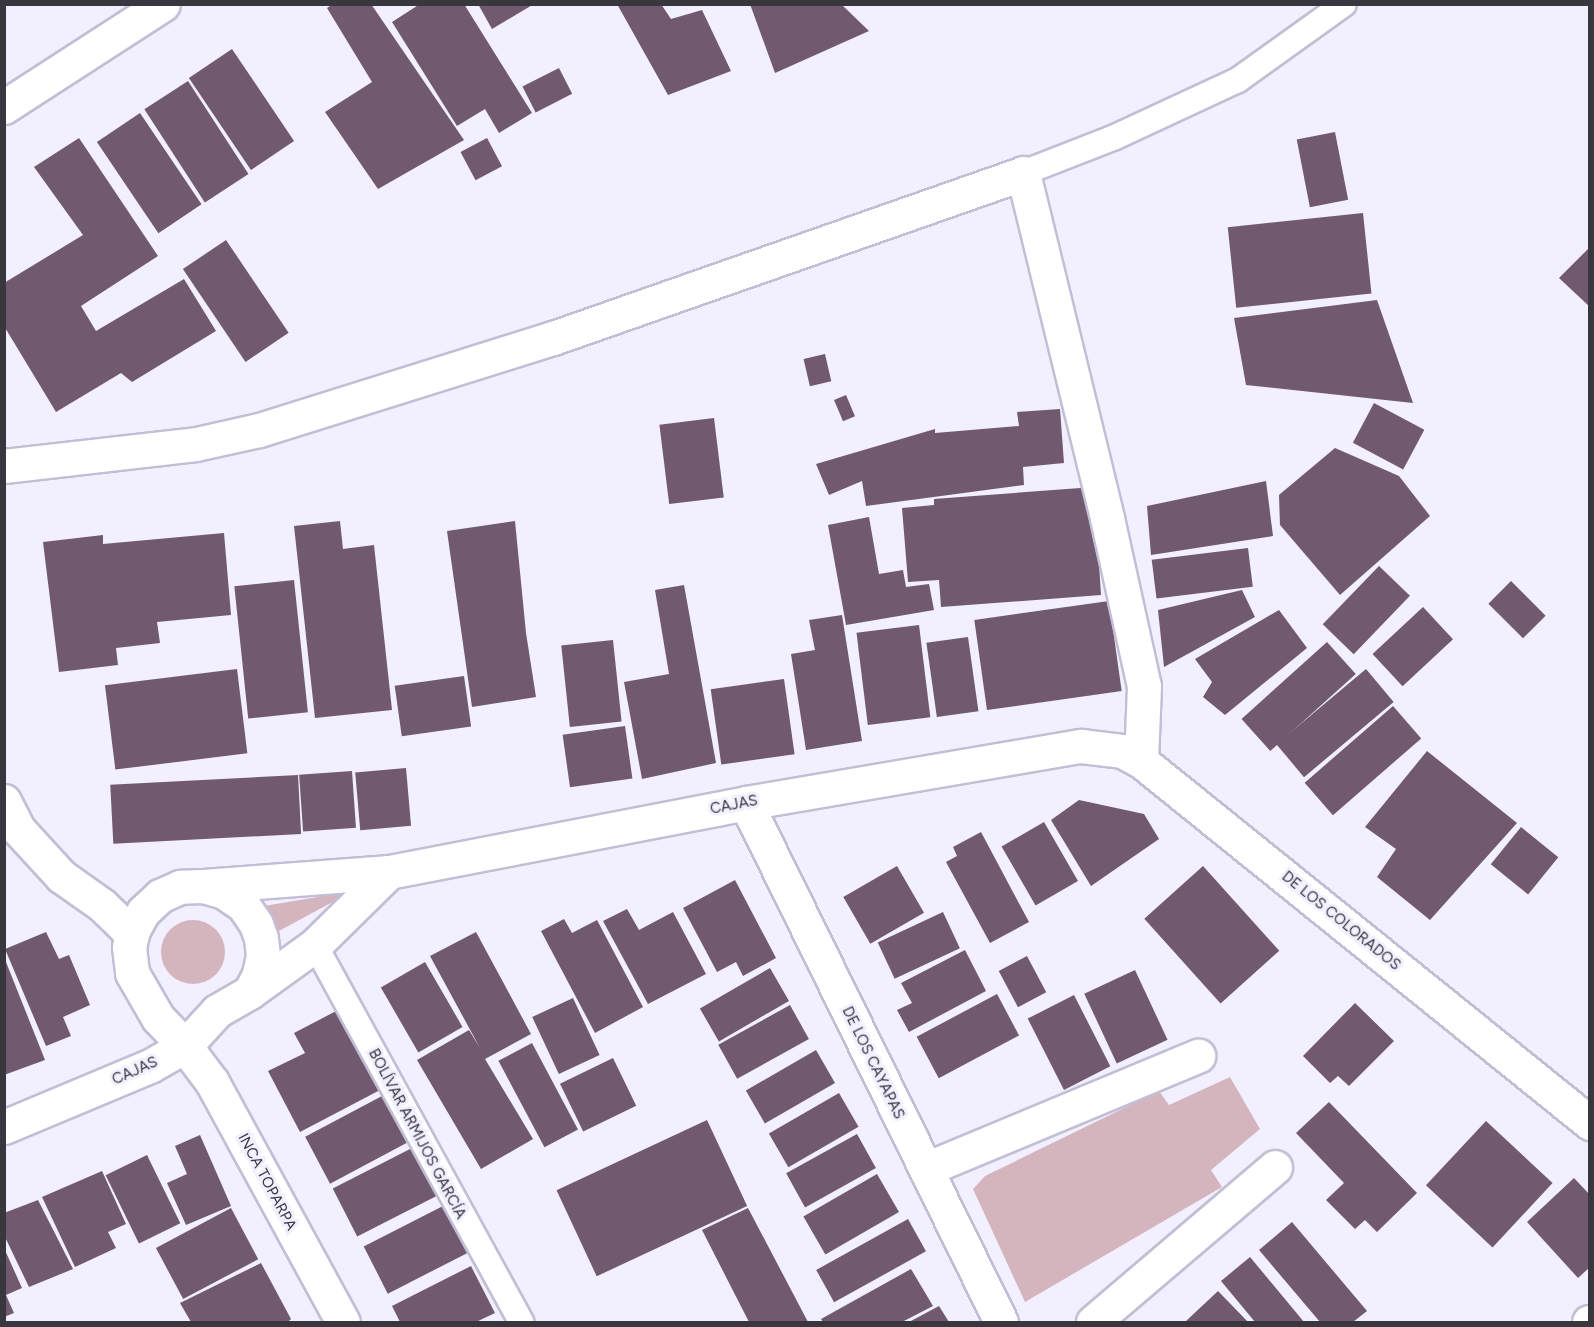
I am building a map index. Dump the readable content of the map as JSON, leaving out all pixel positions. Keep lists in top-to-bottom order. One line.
{"streets":{"street":["CAJAS","DE LOS COLORADOS","DE LOS CAYAPAS","INCA TOPARPA"],"lane":["BOLÍVAR ARMIJOS GARCÍA"]},"crossings":[["CAJAS","DE LOS COLORADOS"],["CAJAS","DE LOS CAYAPAS"],["CAJAS","BOLÍVAR ARMIJOS GARCÍA"],["CAJAS","INCA TOPARPA"]]}
